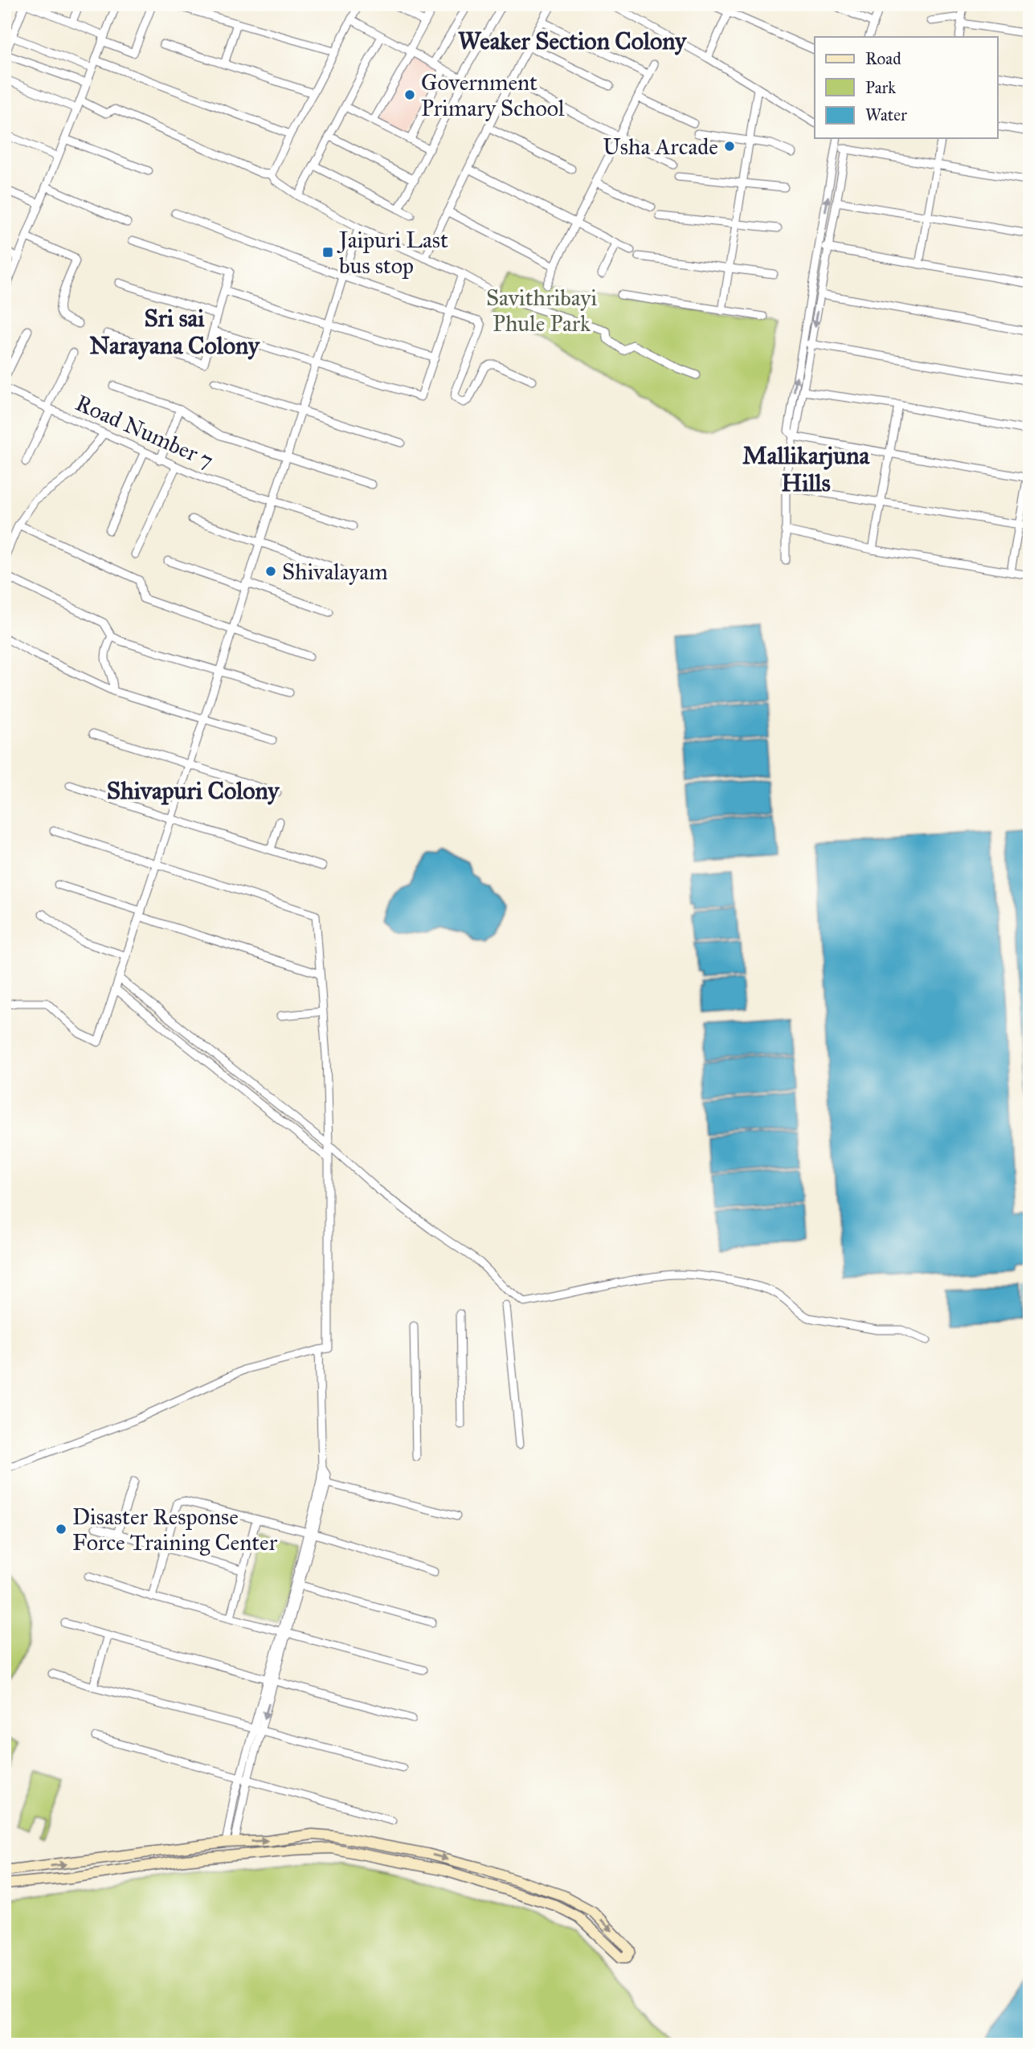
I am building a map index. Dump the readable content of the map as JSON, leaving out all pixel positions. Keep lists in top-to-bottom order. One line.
{"streets":{"street":["Road Number 7"]},"districts":["Weaker Section Colony","Sri sai Narayana Colony","Mallikarjuna Hills","Shivapuri Colony"],"parks":["Savithribayi Phule Park"],"places":{"other":["Government Primary School","Usha Arcade","Shivalayam","Disaster Response Force Training Center"],"transit":["Jaipuri Last bus stop"]},"legend":["Road","Park","Water"]}
